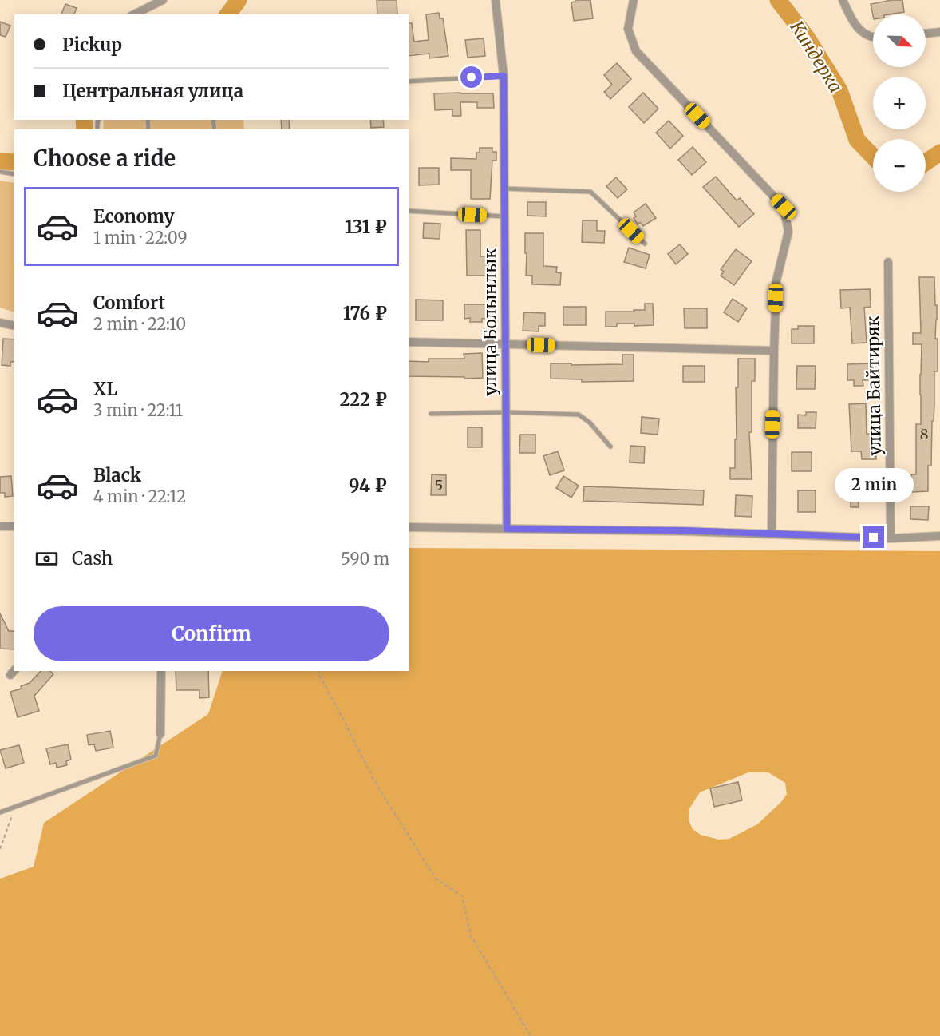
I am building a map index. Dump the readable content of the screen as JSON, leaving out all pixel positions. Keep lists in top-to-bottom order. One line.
{"streets":{"street":["улица Болынлык","улица Байтиряк"]},"water":["Киндерка"],"house_numbers":["8","5"],"north":"bottom right","page":{"map_buttons":["+","−"],"banner":["Pickup","Центральная улица"],"heading":"Choose a ride","list":[{"name":"Economy","note":"1 min · 22:09","value":"131 ₽"},{"name":"Comfort","note":"2 min · 22:10","value":"176 ₽"},{"name":"XL","note":"3 min · 22:11","value":"222 ₽"},{"name":"Black","note":"4 min · 22:12","value":"94 ₽"}],"bubble":"2 min","pay":["Cash","590 m"],"buttons":"Confirm"}}
